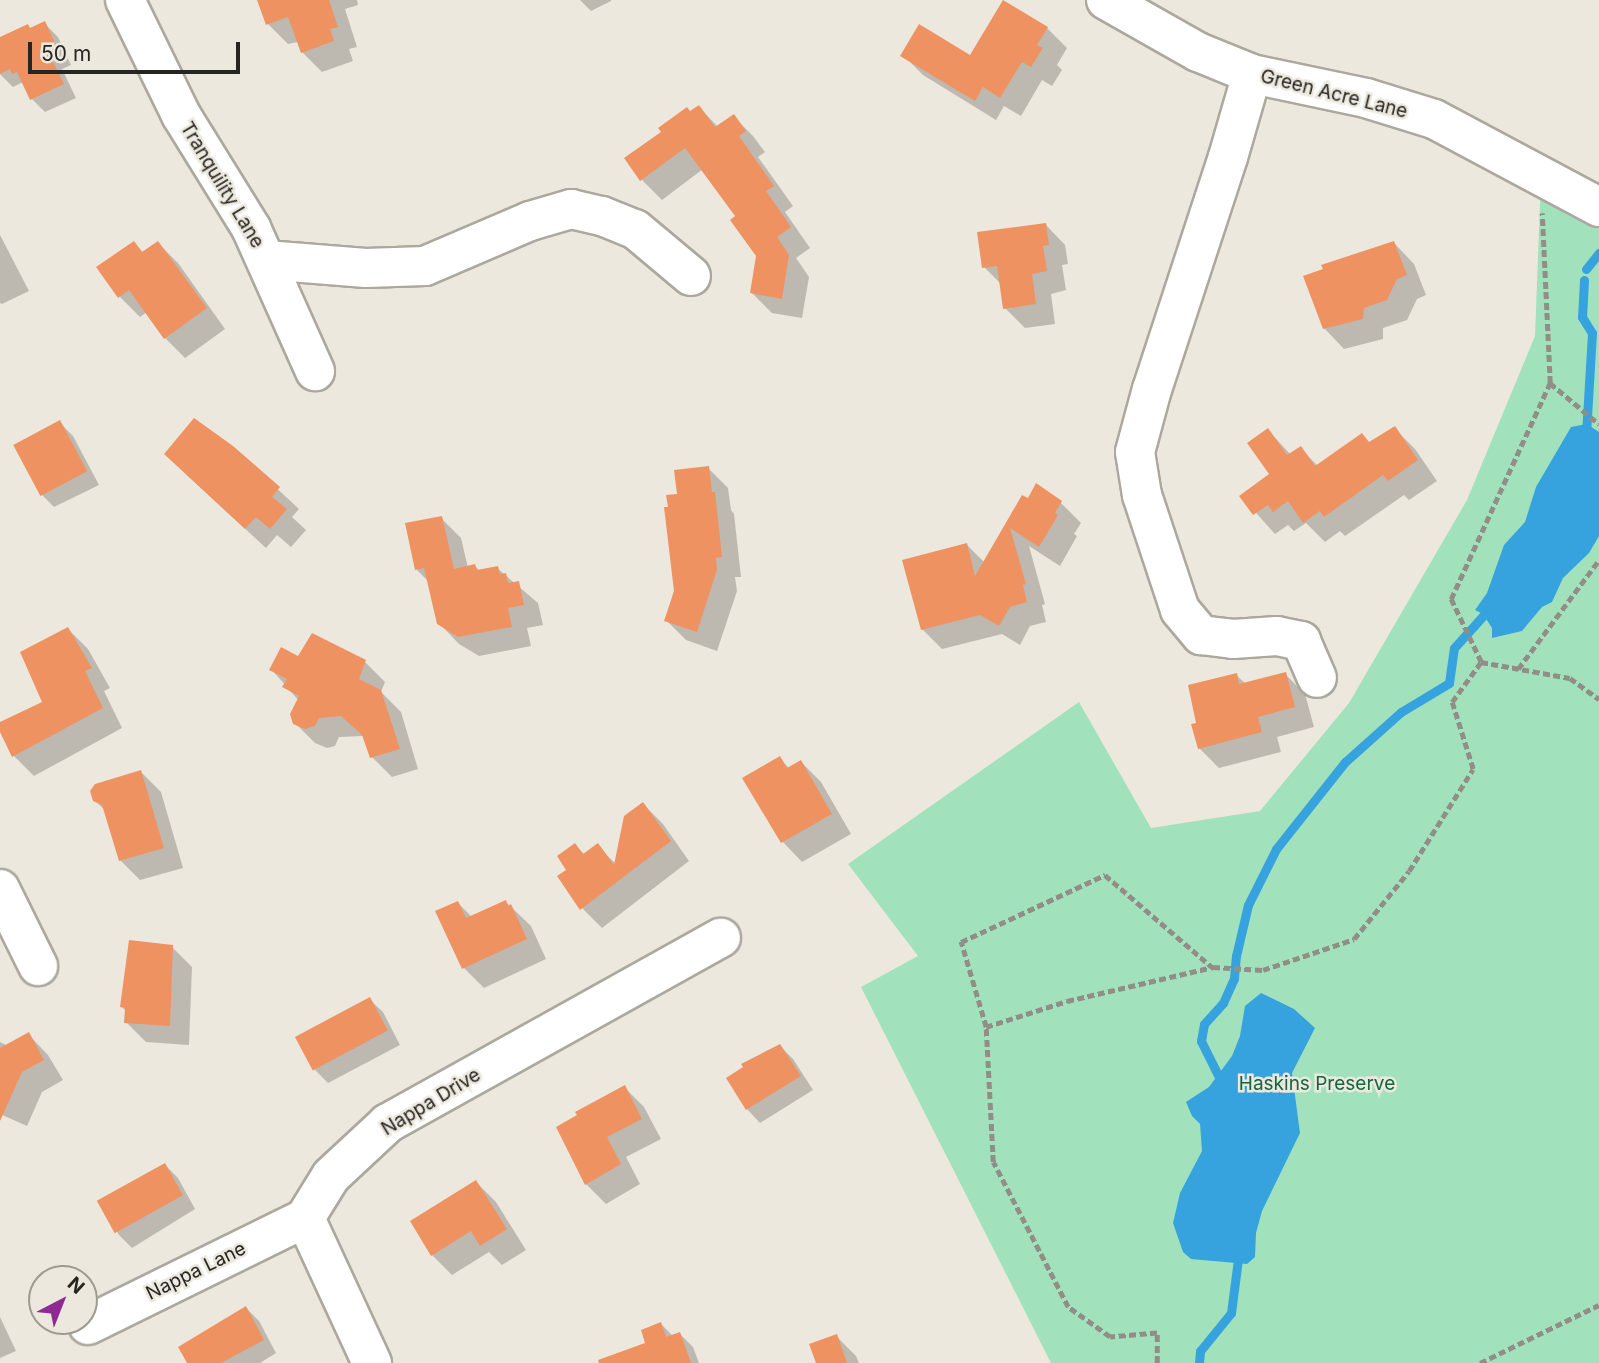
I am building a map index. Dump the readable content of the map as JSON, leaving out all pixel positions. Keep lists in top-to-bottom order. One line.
{"streets":{"street":["Green Acre Lane","Tranquility Lane","Nappa Drive","Nappa Lane"]},"crossings":[["Nappa Drive","Nappa Lane"]],"parks":["Haskins Preserve"],"scale_bar":"50 m","north":"top right"}
